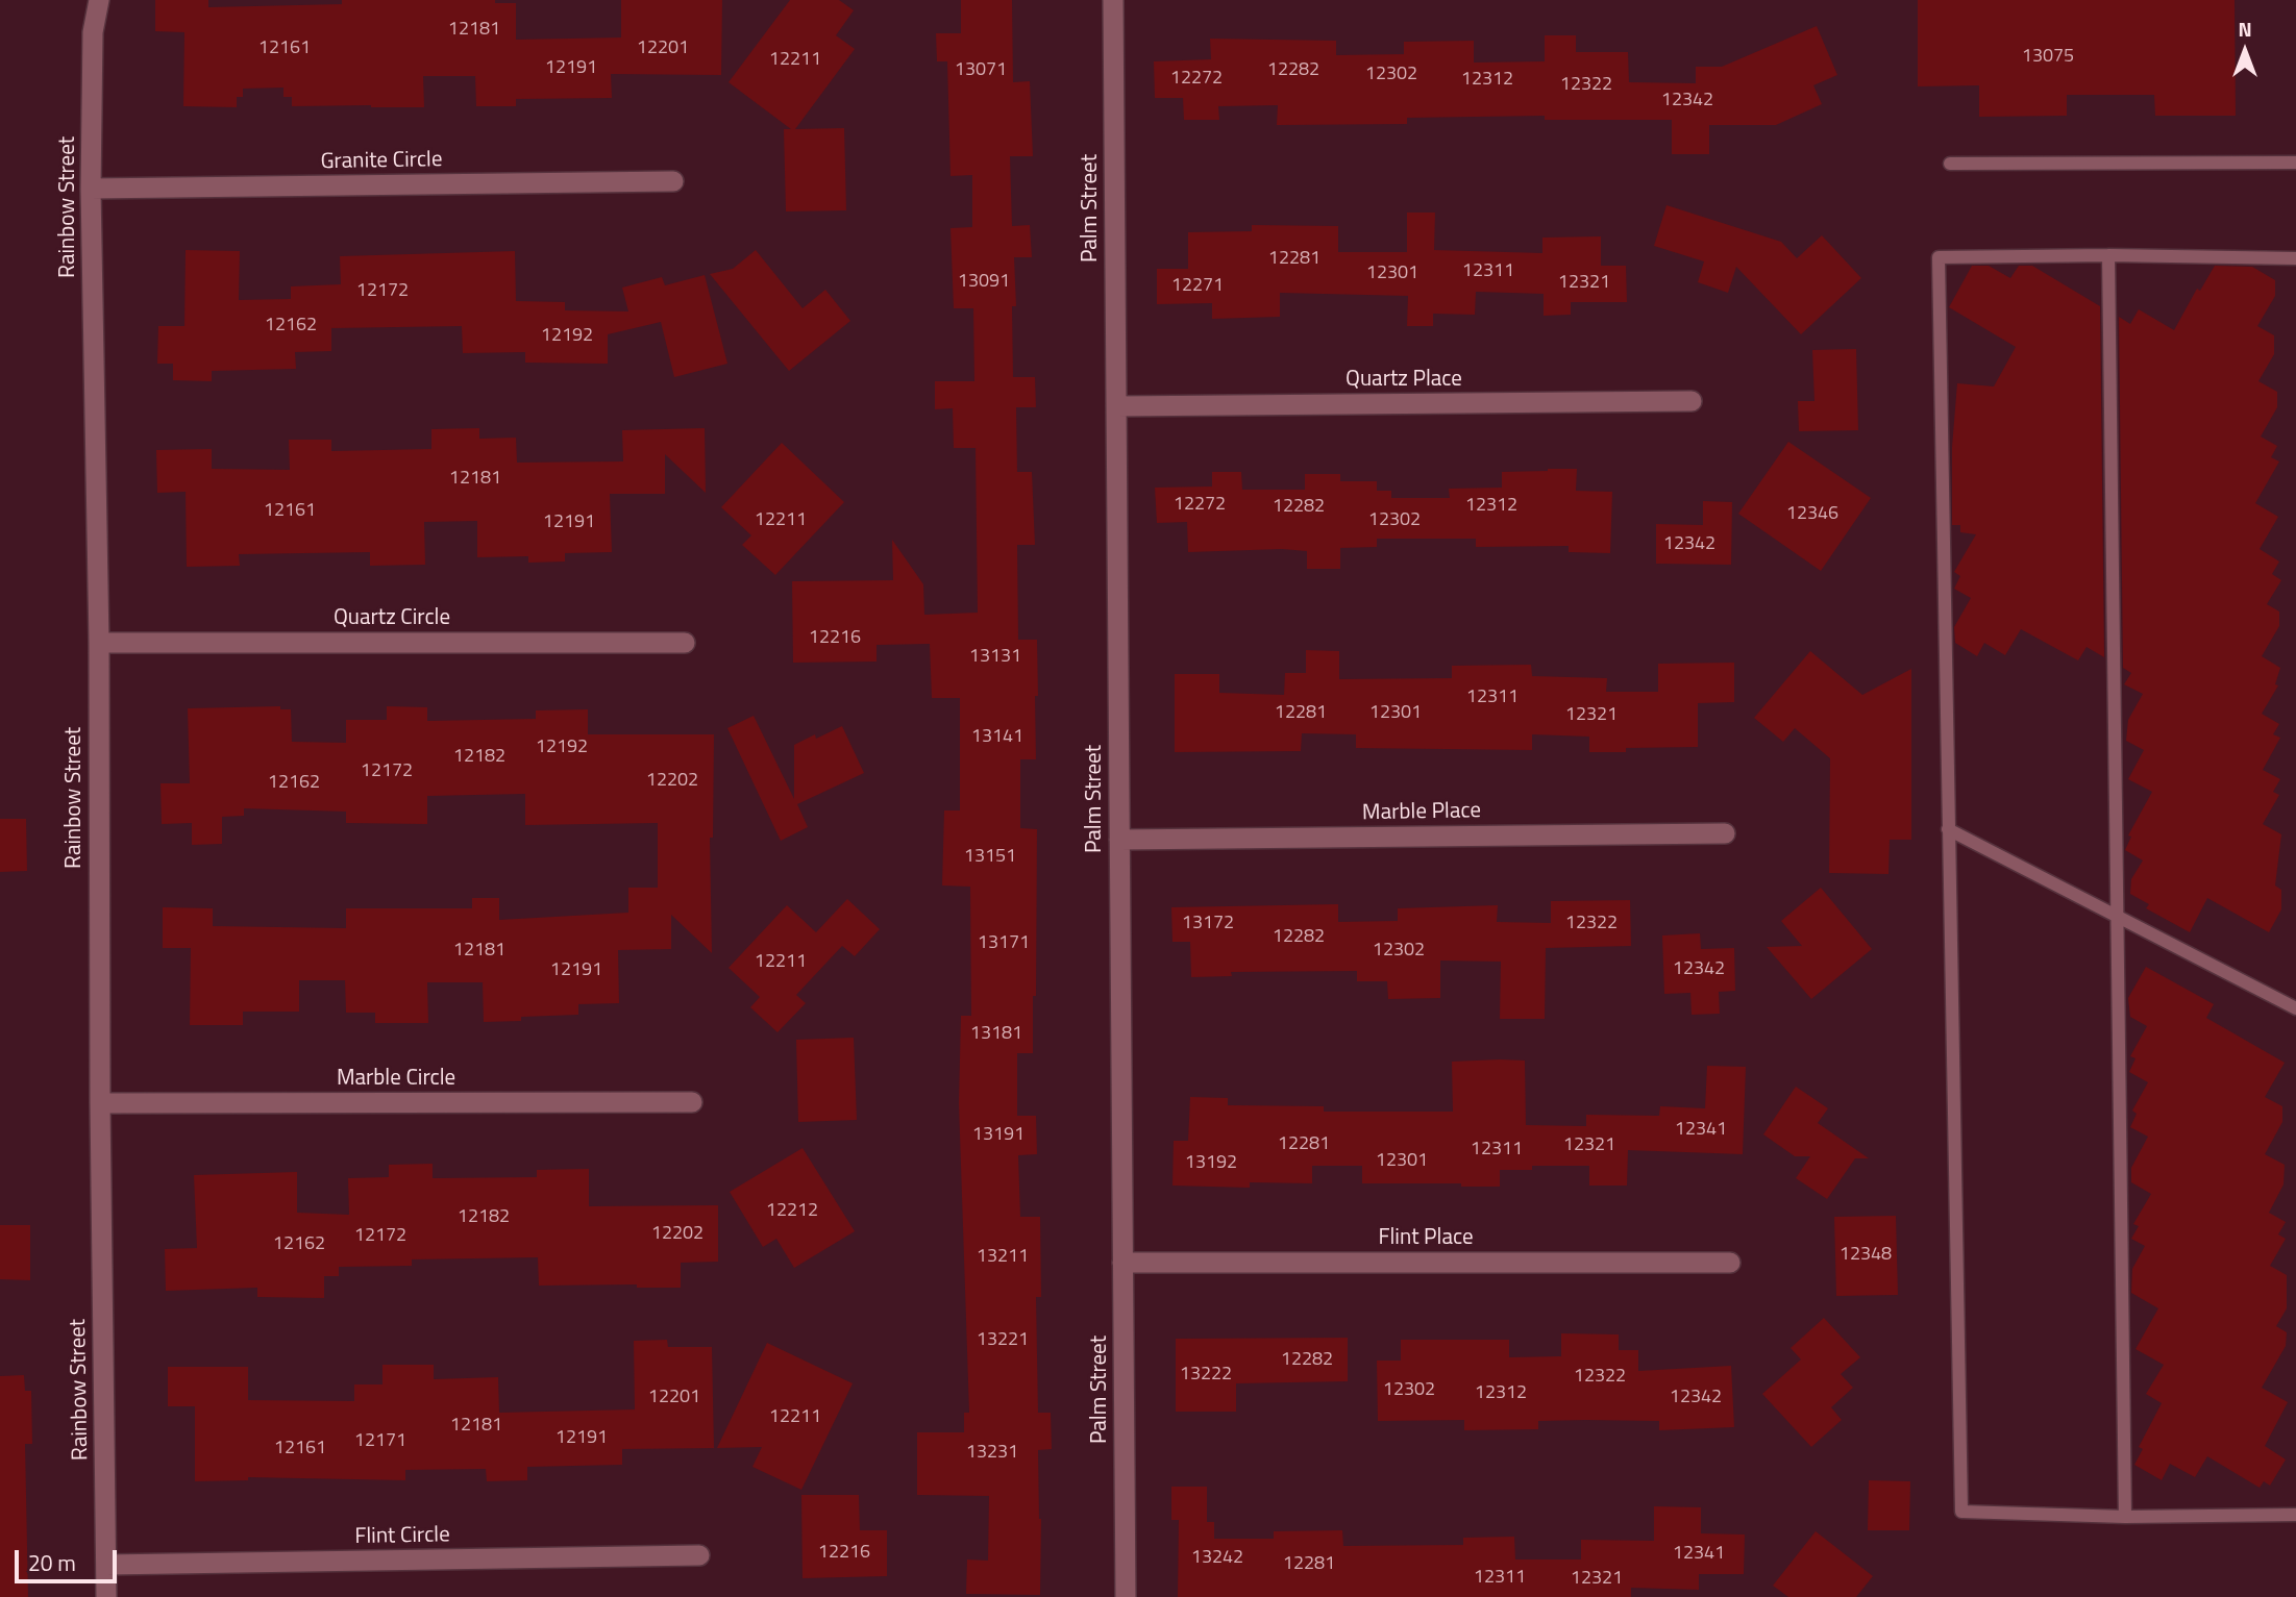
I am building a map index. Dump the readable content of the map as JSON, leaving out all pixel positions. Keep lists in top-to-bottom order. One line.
{"streets":{"street":["Granite Circle","Rainbow Street","Palm Street","Quartz Place","Quartz Circle","Marble Place","Marble Circle","Flint Place","Flint Circle"]},"crossings":[["Granite Circle","Rainbow Street"],["Rainbow Street","Quartz Circle"],["Rainbow Street","Marble Circle"],["Rainbow Street","Flint Circle"],["Palm Street","Quartz Place"],["Palm Street","Marble Place"],["Palm Street","Flint Place"]],"house_numbers":["12181","12161","12201","13075","12211","12191","13071","12282","12302","12272","12312","12322","12342","12281","12311","12301","13091","12321","12271","12172","12162","12192","12181","12272","12312","12282","12161","12346","12211","12302","12191","12342","12216","13131","12311","12281","12301","12321","13141","12192","12182","12172","12202","12162","13151","13172","12322","12282","13171","12181","12302","12211","12342","12191","13181","12341","13191","12281","12321","12311","12301","13192","12212","12182","12202","12172","12162","12348","13211","13221","12282","13222","12322","12302","12312","12201","12342","12211","12181","12191","12171","12161","13231","12216","12341","13242","12281","12311","12321"],"scale_bar":"20 m","north":"top"}
